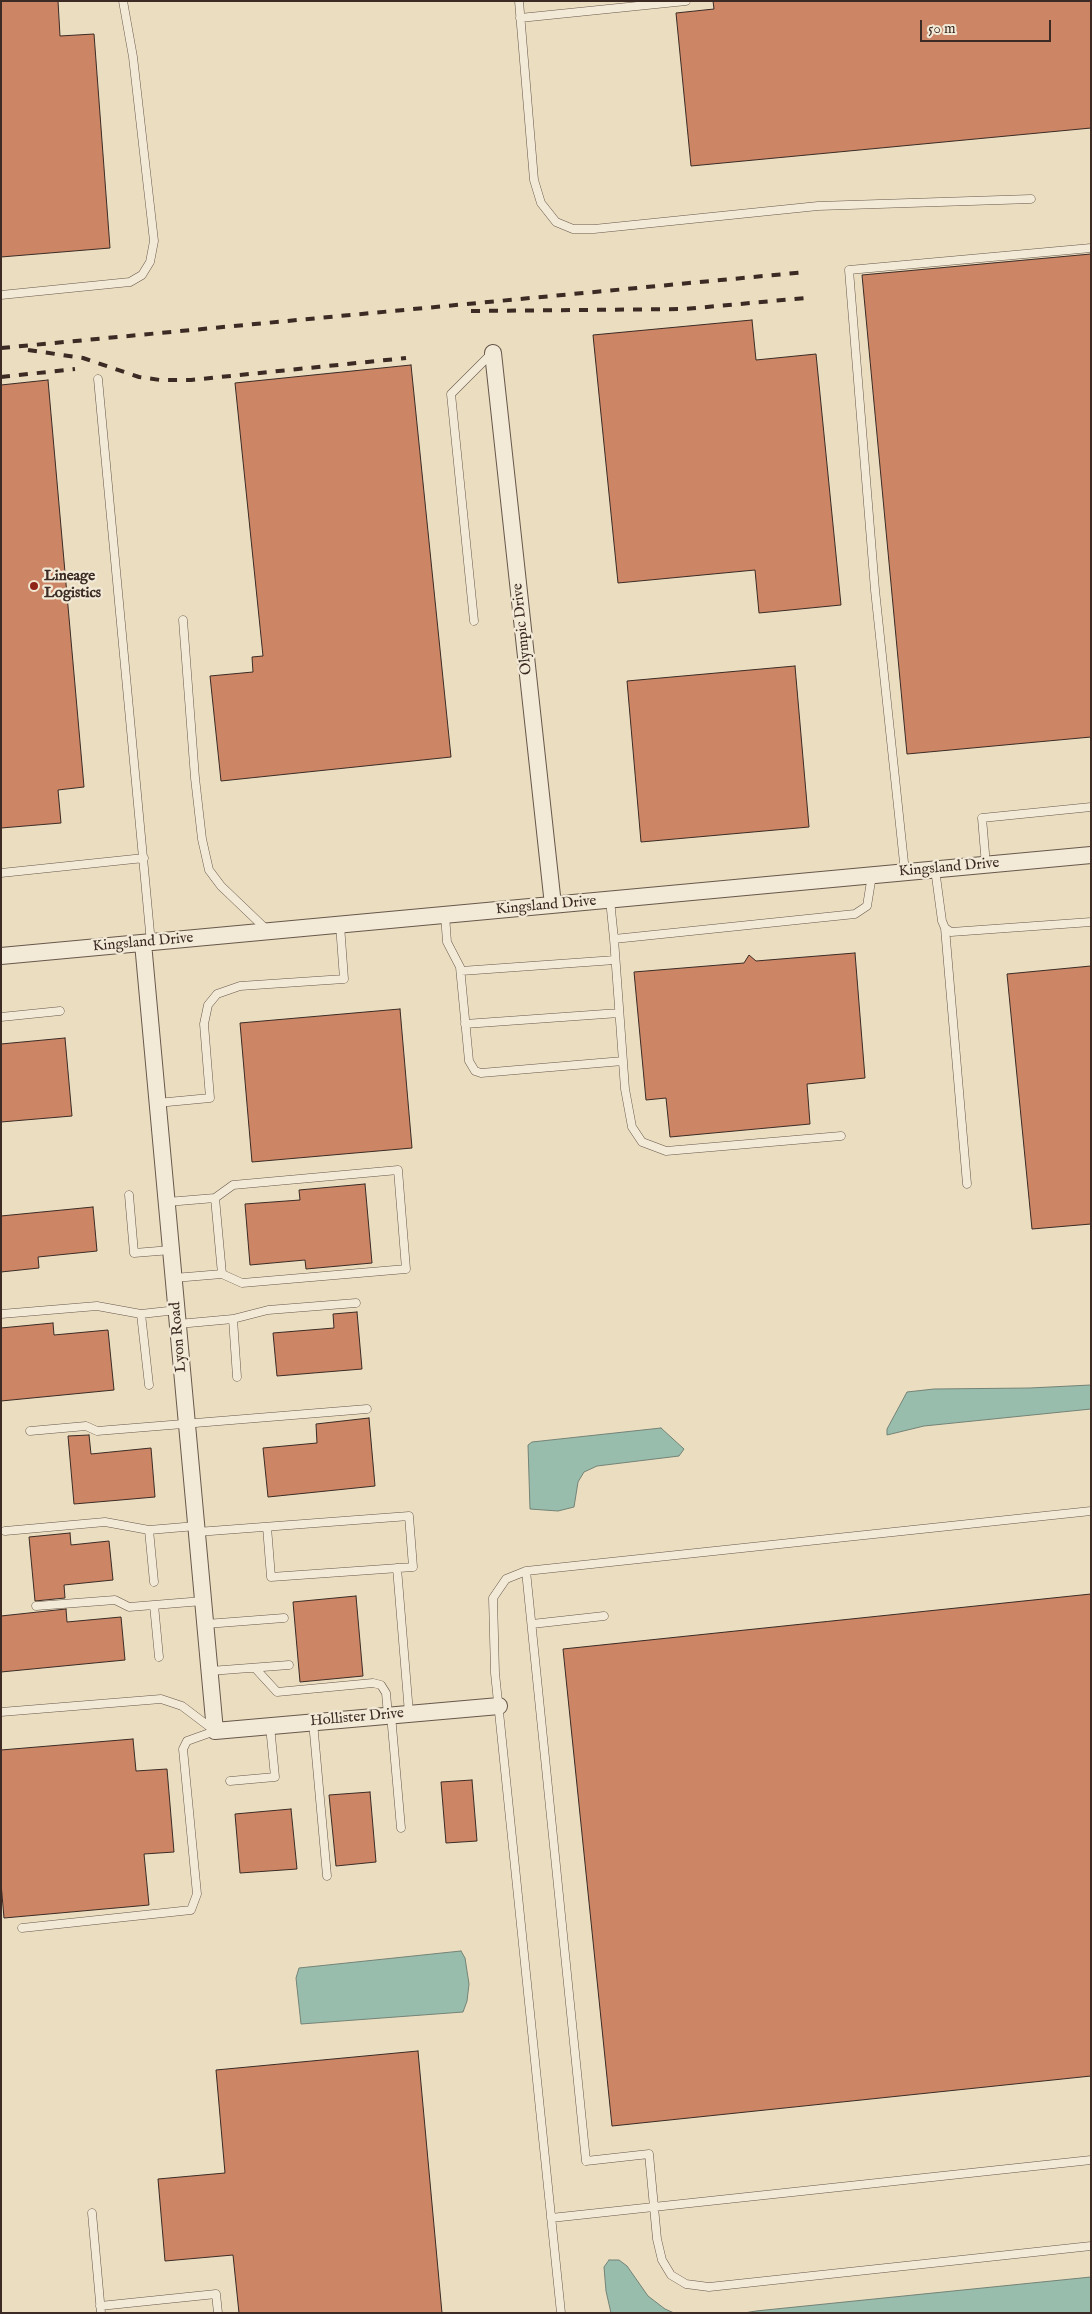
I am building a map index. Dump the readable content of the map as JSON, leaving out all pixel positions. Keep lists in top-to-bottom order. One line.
{"streets":{"street":["Olympic Drive","Kingsland Drive","Lyon Road","Hollister Drive"]},"crossings":[["Olympic Drive","Kingsland Drive"],["Kingsland Drive","Lyon Road"],["Lyon Road","Hollister Drive"]],"places":["Lineage Logistics"],"scale_bar":"50 m"}
